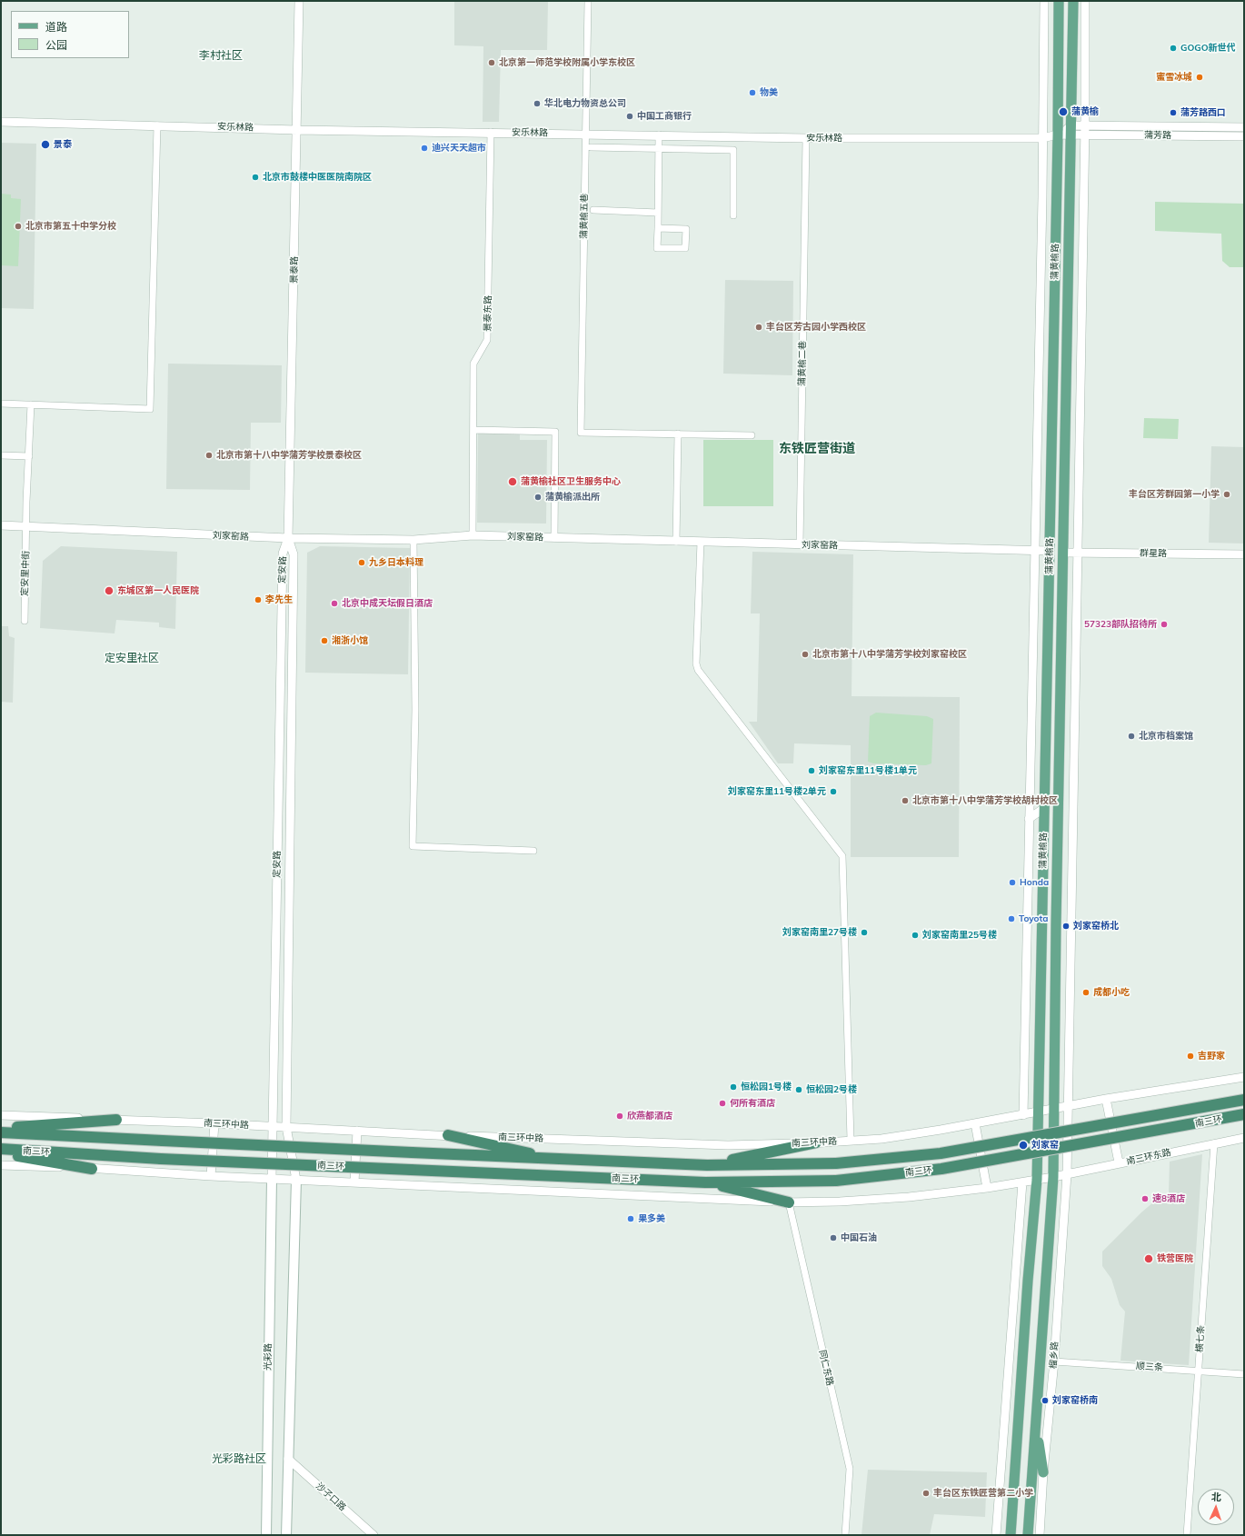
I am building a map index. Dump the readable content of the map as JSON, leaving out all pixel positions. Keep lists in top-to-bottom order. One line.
{"streets":{"highway":["南三环"],"main road":["蒲黄榆路","榴乡路","光彩路"],"street":["安乐林路","蒲芳路","蒲黄榆五巷","景泰路","景泰东路","蒲黄榆二巷","刘家窑路","群星路","定安路","定安里中街","南三环中路","南三环东路","横七条","顺三条","同仁东路","沙子口路"]},"crossings":[["安乐林路","蒲芳路"],["安乐林路","蒲黄榆五巷"],["安乐林路","蒲黄榆路"],["安乐林路","景泰路"],["安乐林路","景泰东路"],["安乐林路","蒲黄榆二巷"],["蒲芳路","蒲黄榆路"],["蒲芳路","榴乡路"],["蒲黄榆路","刘家窑路"],["蒲黄榆路","群星路"],["蒲黄榆路","南三环中路"],["蒲黄榆路","南三环东路"],["蒲黄榆路","榴乡路"],["景泰路","刘家窑路"],["景泰路","定安路"],["景泰东路","刘家窑路"],["蒲黄榆二巷","刘家窑路"],["刘家窑路","定安路"],["刘家窑路","定安里中街"],["群星路","榴乡路"],["定安路","南三环中路"],["定安路","光彩路"],["南三环东路","横七条"],["南三环东路","榴乡路"],["横七条","顺三条"],["榴乡路","顺三条"]],"districts":["李村社区","东铁匠营街道","定安里社区","光彩路社区"],"places":["GOGO新世代","北京第一师范学校附属小学东校区","蜜雪冰城","物美","华北电力物资总公司","蒲黄榆","蒲芳路西口","中国工商银行","景泰","迪兴天天超市","北京市鼓楼中医医院南院区","北京市第五十中学分校","丰台区芳古园小学西校区","北京市第十八中学蒲芳学校景泰校区","蒲黄榆社区卫生服务中心","丰台区芳群园第一小学","蒲黄榆派出所","九乡日本料理","东城区第一人民医院","李先生","北京中成天坛假日酒店","57323部队招待所","湘浙小馆","北京市第十八中学蒲芳学校刘家窑校区","北京市档案馆","刘家窑东里11号楼1单元","刘家窑东里11号楼2单元","北京市第十八中学蒲芳学校胡村校区","Honda","Toyota","刘家窑桥北","刘家窑南里27号楼","刘家窑南里25号楼","成都小吃","吉野家","恒松园1号楼","恒松园2号楼","何所有酒店","欣燕都酒店","刘家窑","速8酒店","果多美","中国石油","铁营医院","刘家窑桥南","丰台区东铁匠营第二小学"],"legend":["道路","公园"],"north":"top"}
